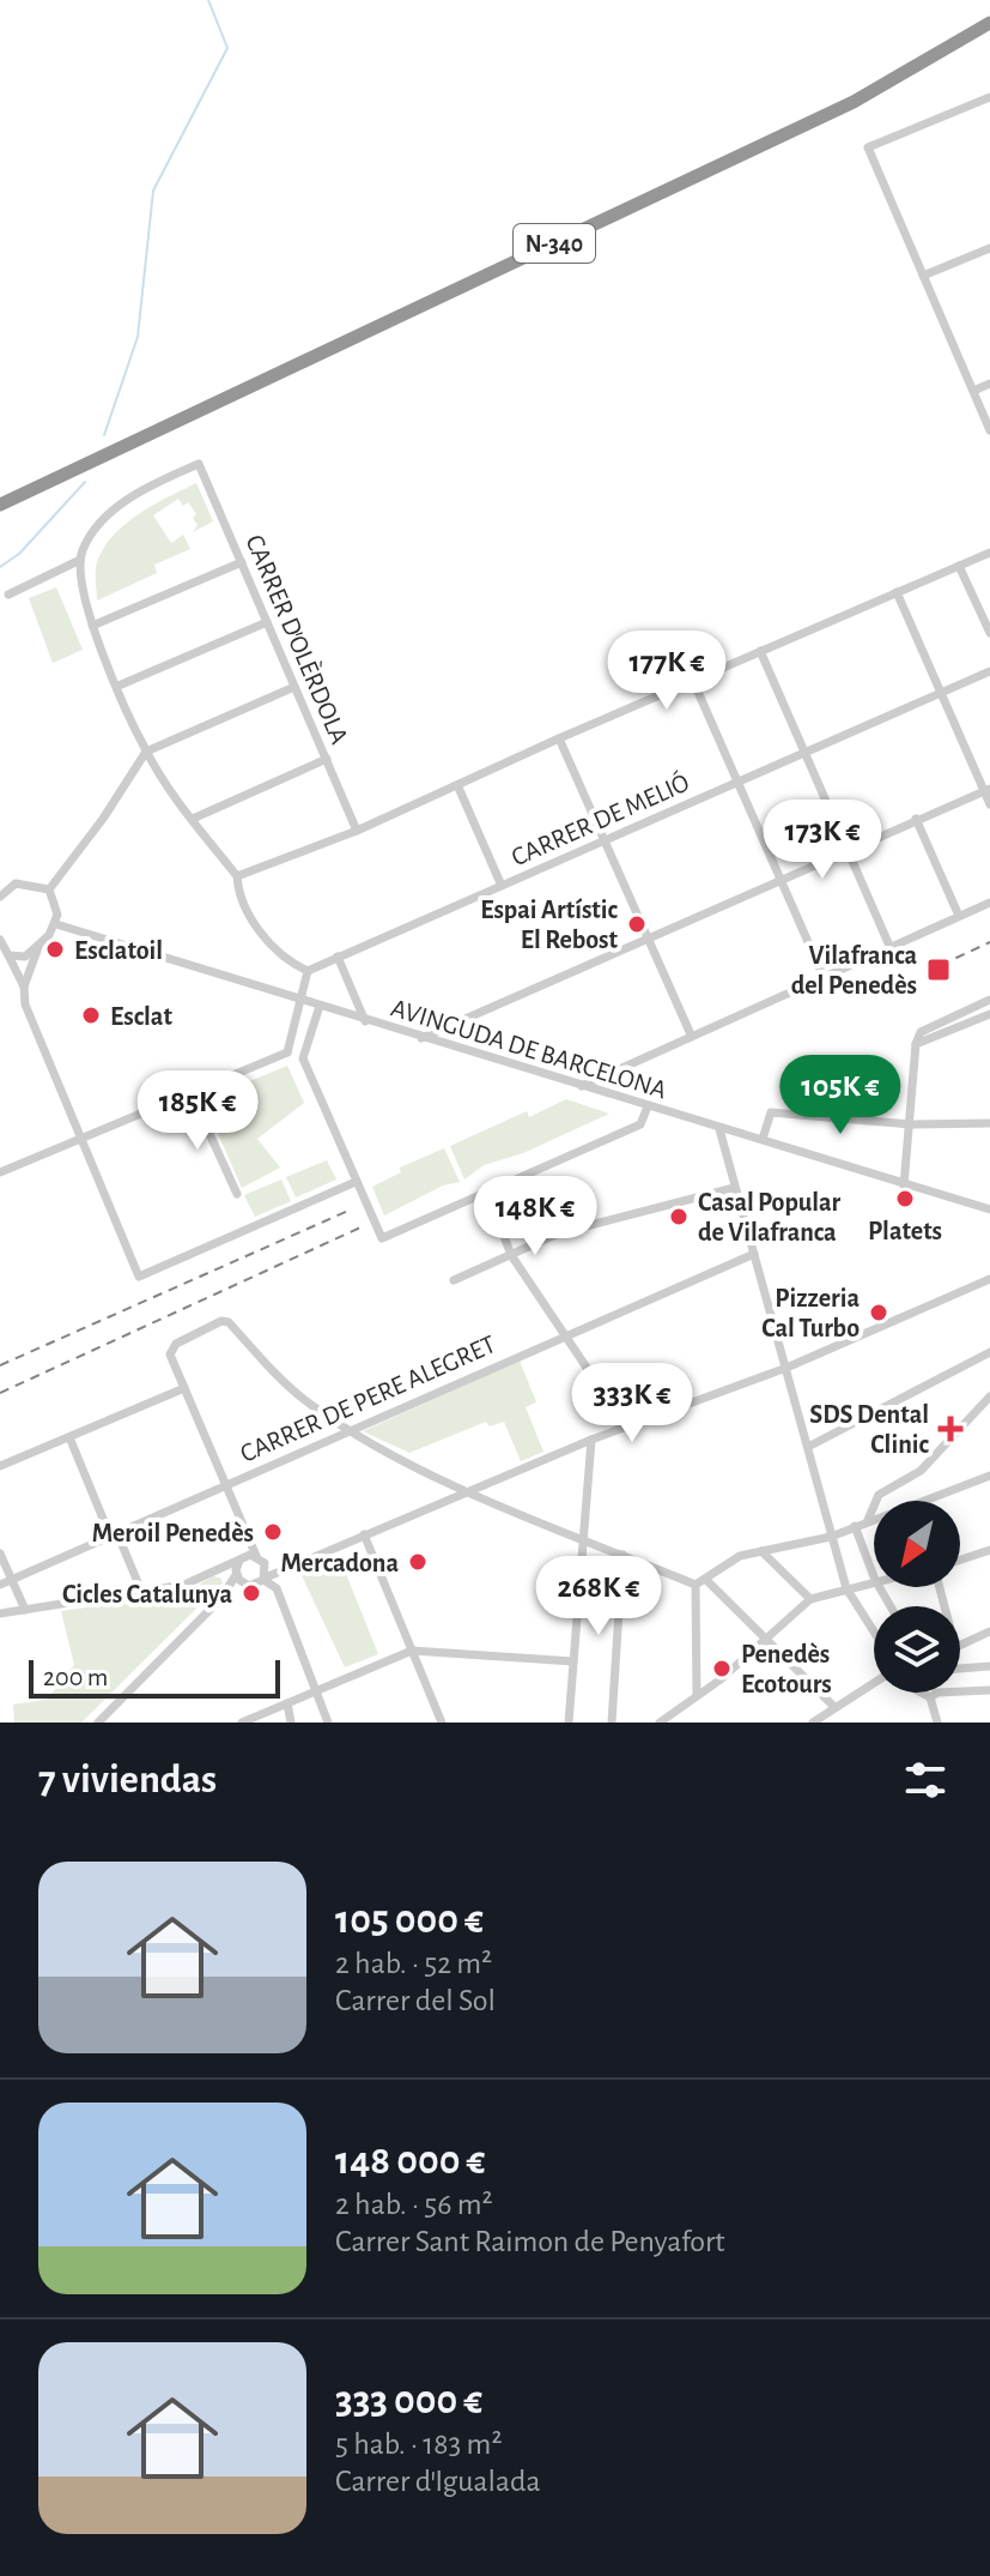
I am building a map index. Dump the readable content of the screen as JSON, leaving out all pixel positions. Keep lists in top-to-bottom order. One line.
{"streets":{"highway":["N-340"],"street":["CARRER D'OLÈRDOLA","CARRER DE MELIÓ","AVINGUDA DE BARCELONA","CARRER DE PERE ALEGRET"]},"places":{"other":["Espai Artístic El Rebost","Esclatoil","Esclat","Platets","Casal Popular de Vilafranca","Pizzeria Cal Turbo","Meroil Penedès","Mercadona","Cicles Catalunya","Penedès Ecotours"],"transit":["Vilafranca del Penedès"],"health":["SDS Dental Clinic"]},"scale_bar":"200 m","north":"bottom left","page":{"price":["177K €","173K €","105K €","185K €","148K €","333K €","268K €"],"scale":"200 m","heading":"7 viviendas","list":[{"name":"105 000 €","note":"2 hab. · 52 m² · Carrer del Sol"},{"name":"148 000 €","note":"2 hab. · 56 m² · Carrer Sant Raimon de Penyafort"},{"name":"333 000 €","note":"5 hab. · 183 m² · Carrer d'Igualada"}]}}
